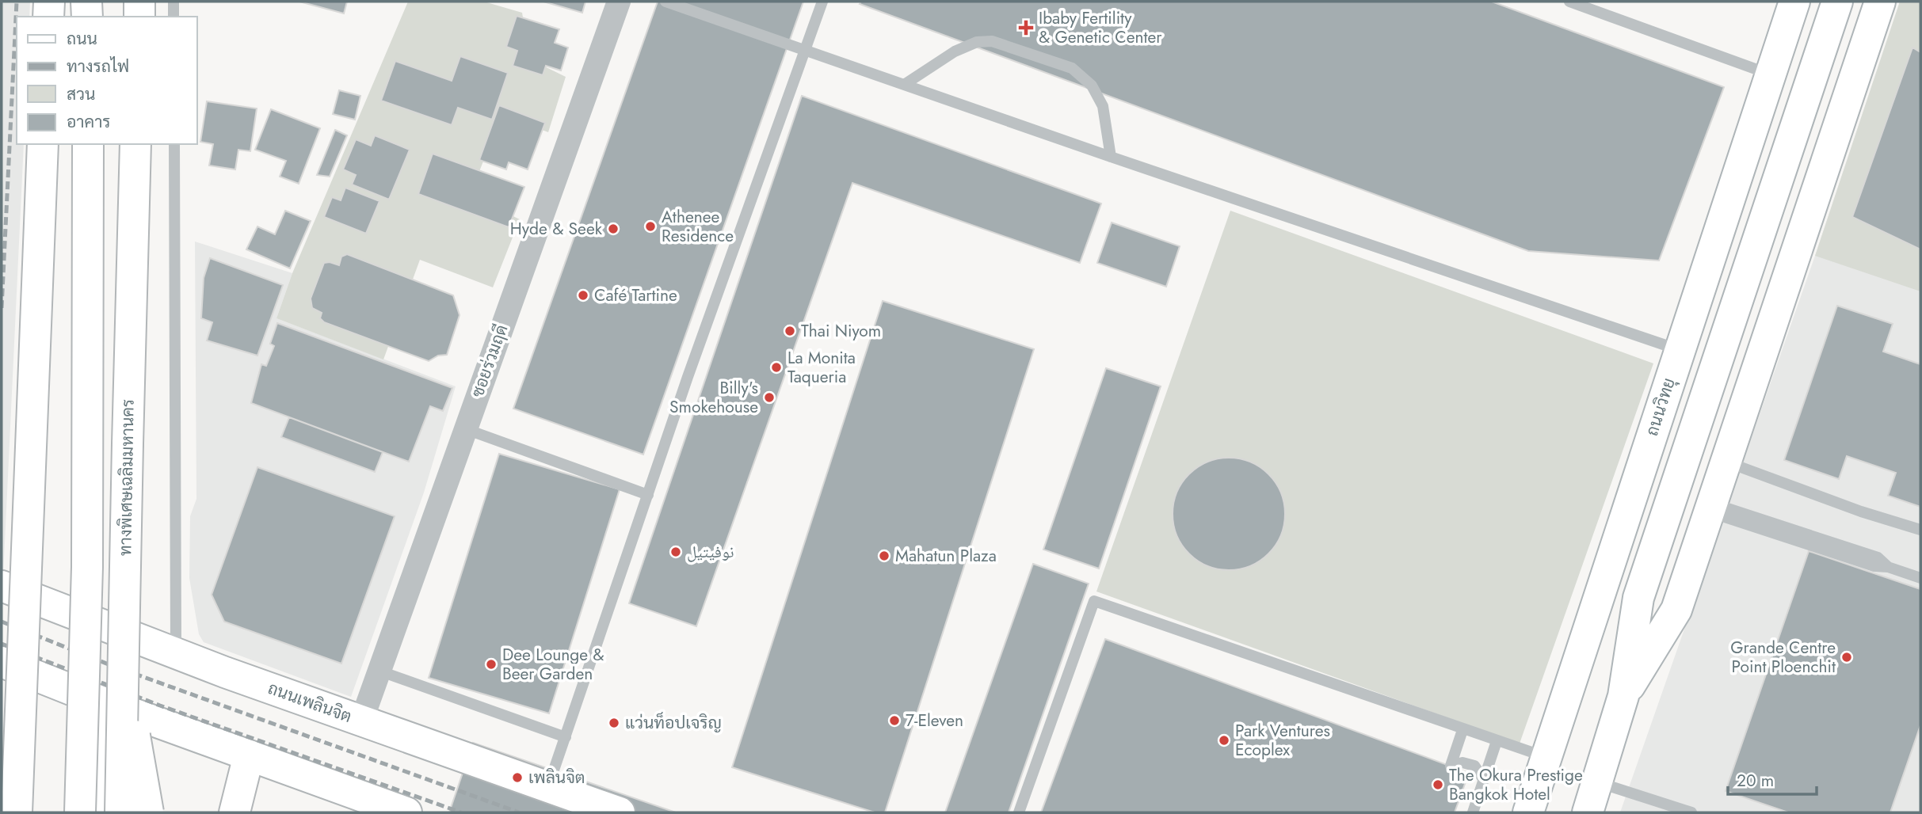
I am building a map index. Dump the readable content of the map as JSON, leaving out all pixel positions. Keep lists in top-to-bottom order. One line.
{"streets":{"main road":["ถนนวิทยุ","ทางพิเศษเฉลิมมหานคร","ถนนเพลินจิต"],"street":["ซอยร่วมฤดี"]},"crossings":[["ซอยร่วมฤดี","ถนนเพลินจิต"]],"places":{"health":["Ibaby Fertility & Genetic Center"],"other":["Athenee Residence","Hyde & Seek","Café Tartine","Thai Niyom","La Monita Taqueria","Billy's Smokehouse","نوفيتيل","Mahatun Plaza","Grande Centre Point Ploenchit","Dee Lounge & Beer Garden","7-Eleven","แว่นท็อปเจริญ","Park Ventures Ecoplex","เพลินจิต","The Okura Prestige Bangkok Hotel"]},"legend":["ถนน","ทางรถไฟ","สวน","อาคาร"],"scale_bar":"20 m"}
